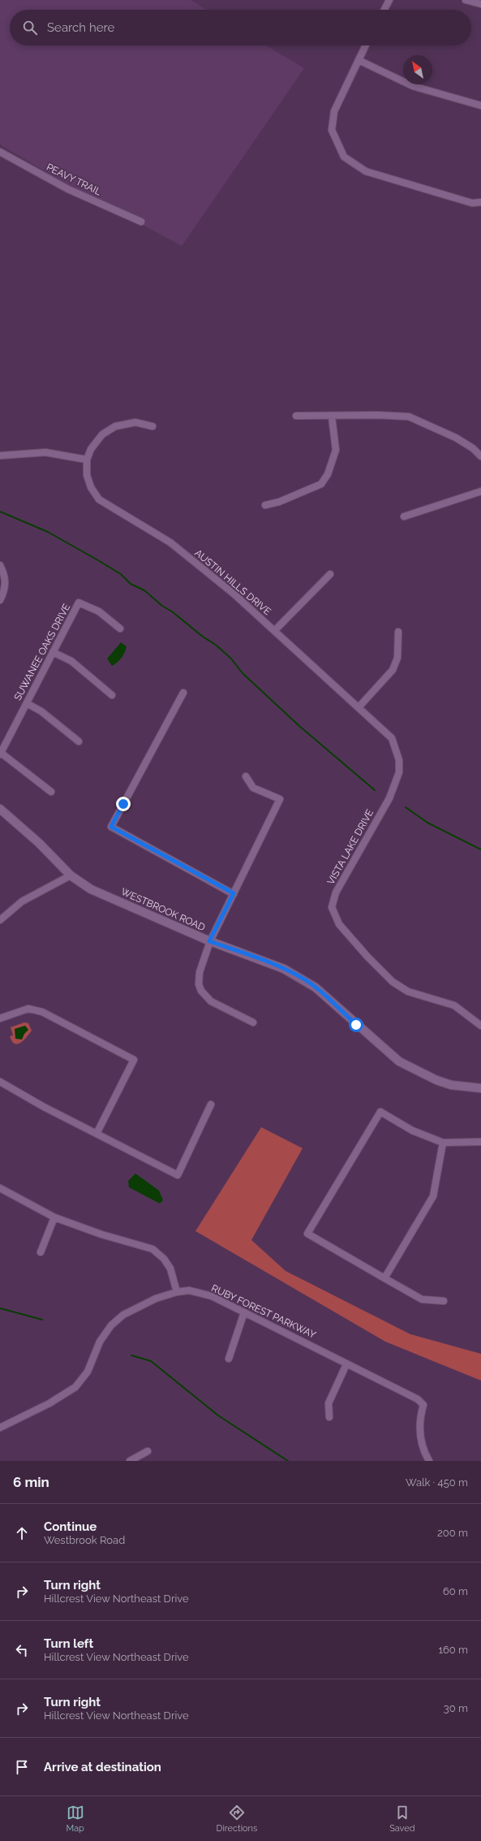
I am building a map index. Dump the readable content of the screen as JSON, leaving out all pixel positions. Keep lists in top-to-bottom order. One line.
{"streets":{"street":["PEAVY TRAIL","AUSTIN HILLS DRIVE","SUWANEE OAKS DRIVE","VISTA LAKE DRIVE","WESTBROOK ROAD","RUBY FOREST PARKWAY"]},"crossings":[["AUSTIN HILLS DRIVE","VISTA LAKE DRIVE"]],"north":"top left","page":{"search":"Search here","heading":["6 min","Walk · 450 m"],"list":[["Continue","Westbrook Road","200 m"],["Turn right","Hillcrest View Northeast Drive","60 m"],["Turn left","Hillcrest View Northeast Drive","160 m"],["Turn right","Hillcrest View Northeast Drive","30 m"],"Arrive at destination"],"nav":["Map","Directions","Saved"]}}
